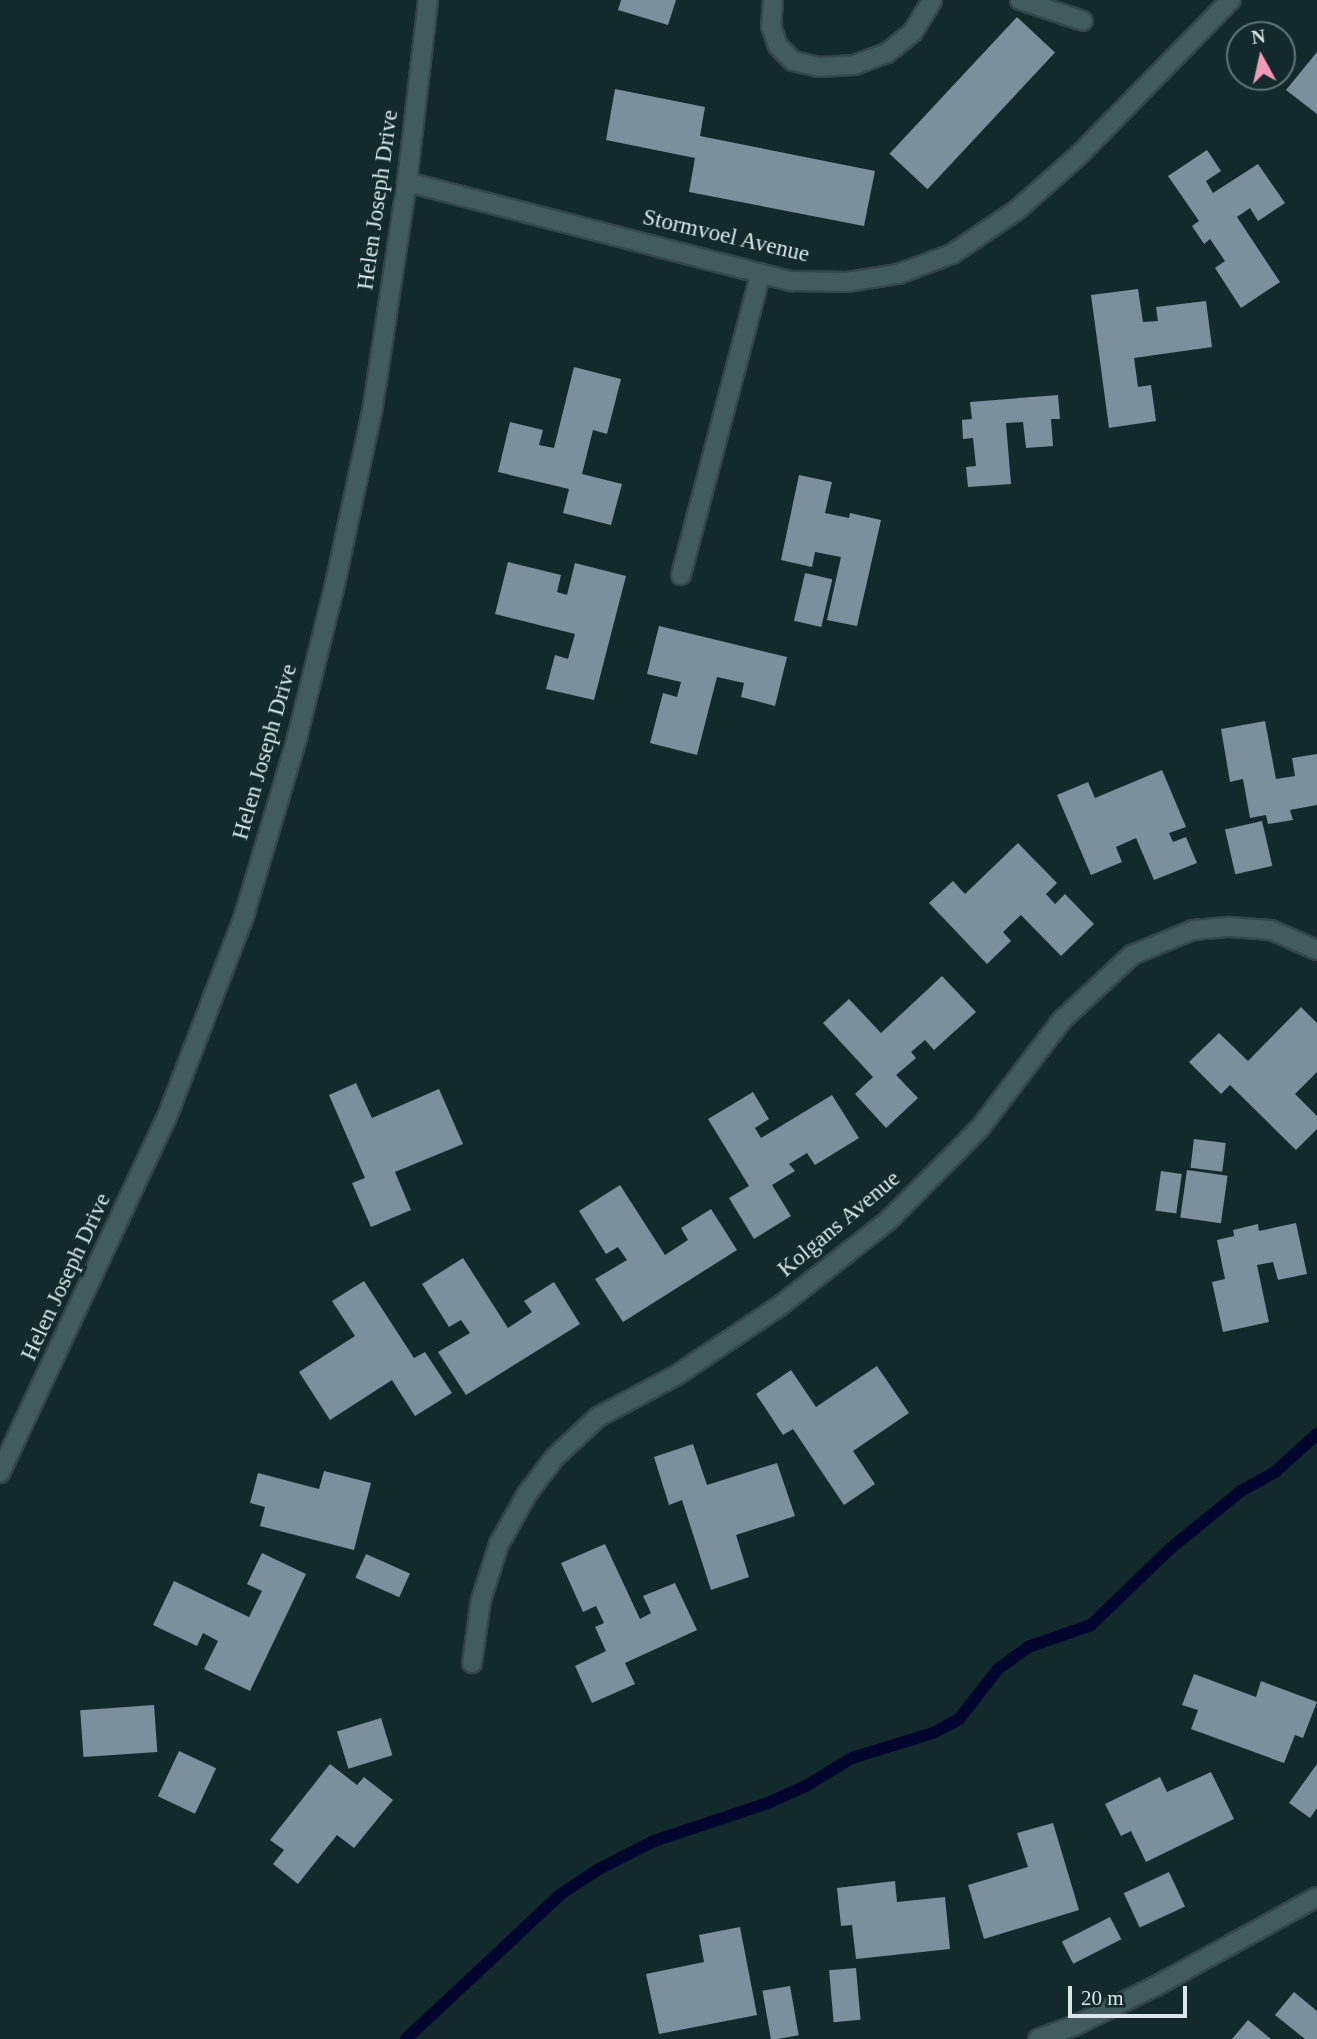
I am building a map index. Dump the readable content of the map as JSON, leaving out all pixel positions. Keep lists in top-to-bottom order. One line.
{"streets":{"street":["Helen Joseph Drive","Stormvoel Avenue","Kolgans Avenue"]},"crossings":[["Helen Joseph Drive","Stormvoel Avenue"]],"scale_bar":"20 m","north":"top"}
